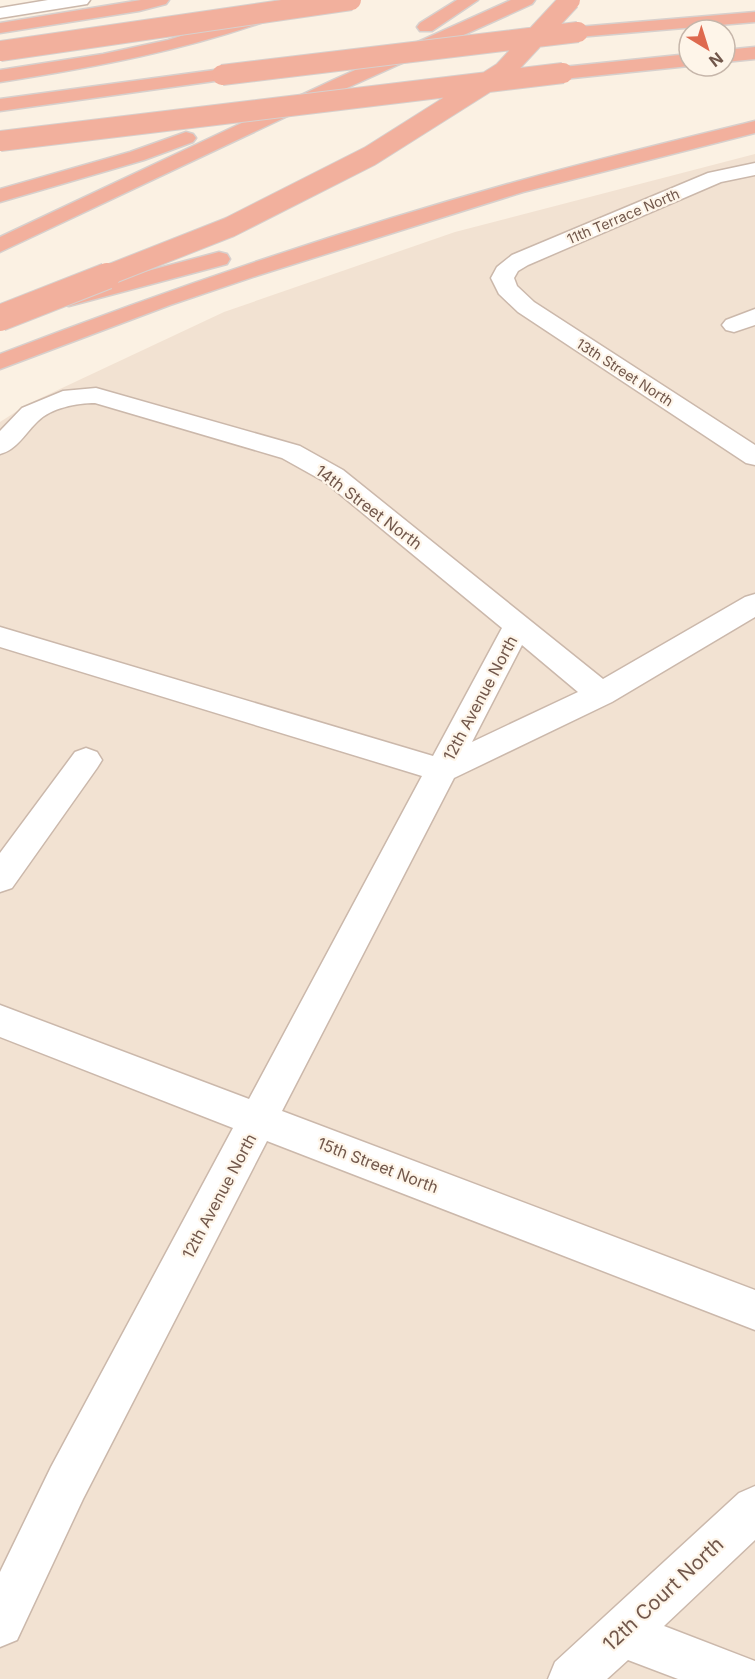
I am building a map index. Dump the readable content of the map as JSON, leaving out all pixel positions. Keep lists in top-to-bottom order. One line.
{"streets":{"street":["11th Terrace North","13th Street North","14th Street North","12th Avenue North","15th Street North","12th Court North"]},"crossings":[["11th Terrace North","13th Street North"],["14th Street North","12th Avenue North"],["12th Avenue North","15th Street North"]],"north":"bottom right"}
